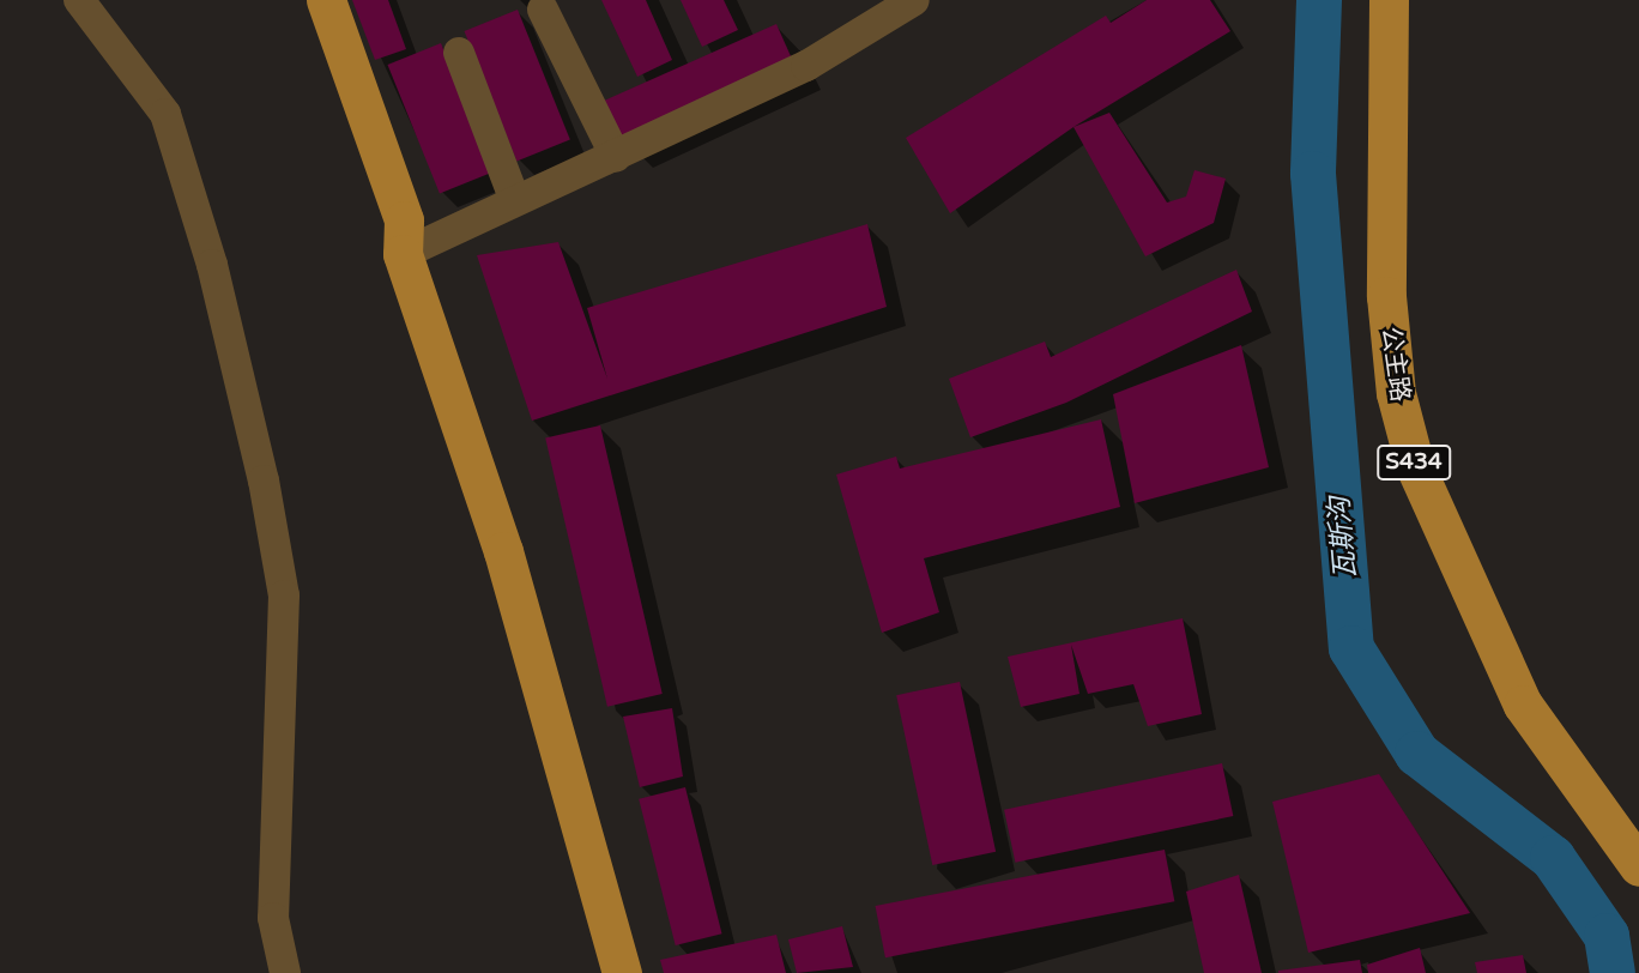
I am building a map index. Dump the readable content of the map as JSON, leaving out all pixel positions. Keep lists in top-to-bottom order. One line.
{"streets":{"main road":["公主路","S434"]},"water":["瓦斯沟"]}
